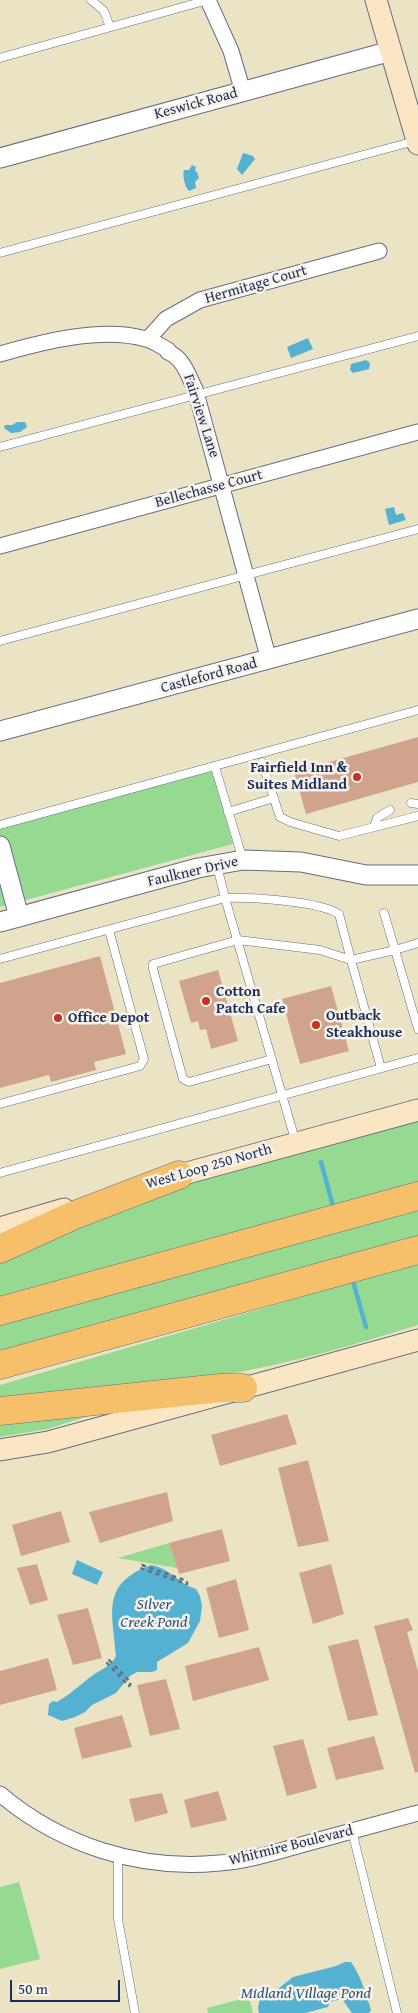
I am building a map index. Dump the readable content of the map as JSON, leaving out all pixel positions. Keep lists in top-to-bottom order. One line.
{"streets":{"main road":["West Loop 250 North"],"street":["Keswick Road","Hermitage Court","Fairview Lane","Bellechasse Court","Castleford Road","Faulkner Drive","Whitmire Boulevard"]},"crossings":[["Hermitage Court","Fairview Lane"],["Fairview Lane","Bellechasse Court"],["Fairview Lane","Castleford Road"]],"water":["Silver Creek Pond","Midland Village Pond"],"places":["Fairfield Inn & Suites Midland","Cotton Patch Cafe","Office Depot","Outback Steakhouse"],"scale_bar":"50 m"}
